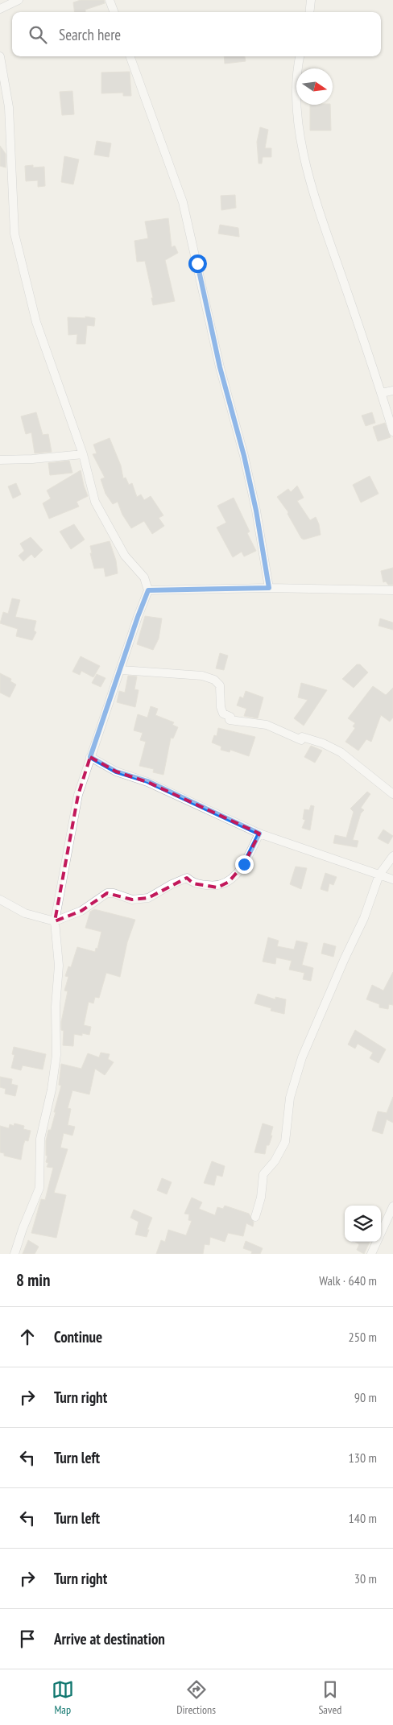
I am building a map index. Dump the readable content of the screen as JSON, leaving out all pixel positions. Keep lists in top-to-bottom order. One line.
{"north":"right","page":{"search":"Search here","heading":["8 min","Walk · 640 m"],"list":[["Continue","250 m"],["Turn right","90 m"],["Turn left","130 m"],["Turn left","140 m"],["Turn right","30 m"],"Arrive at destination"],"nav":["Map","Directions","Saved"]}}
